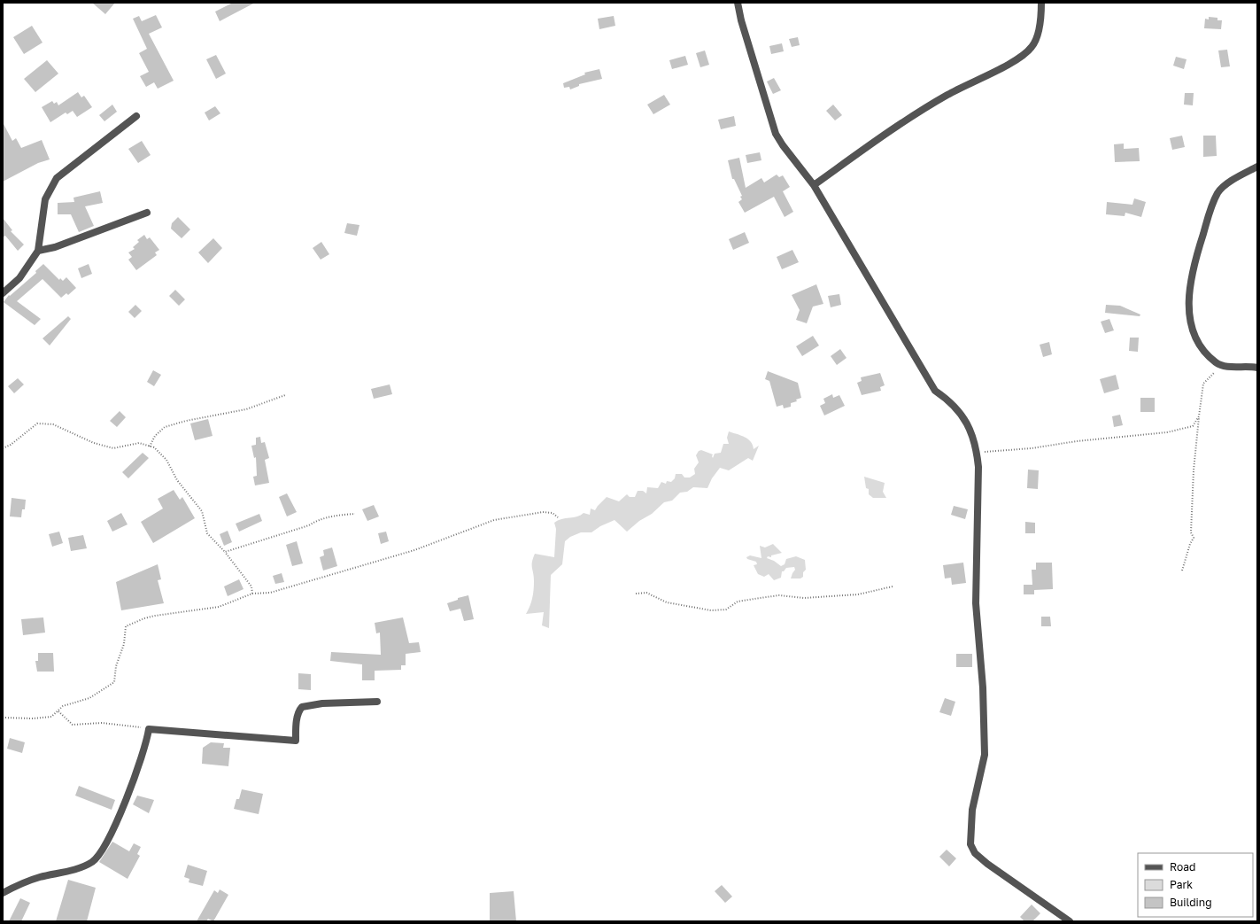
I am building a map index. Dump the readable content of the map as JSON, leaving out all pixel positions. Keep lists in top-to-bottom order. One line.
{"legend":["Road","Park","Building"]}
